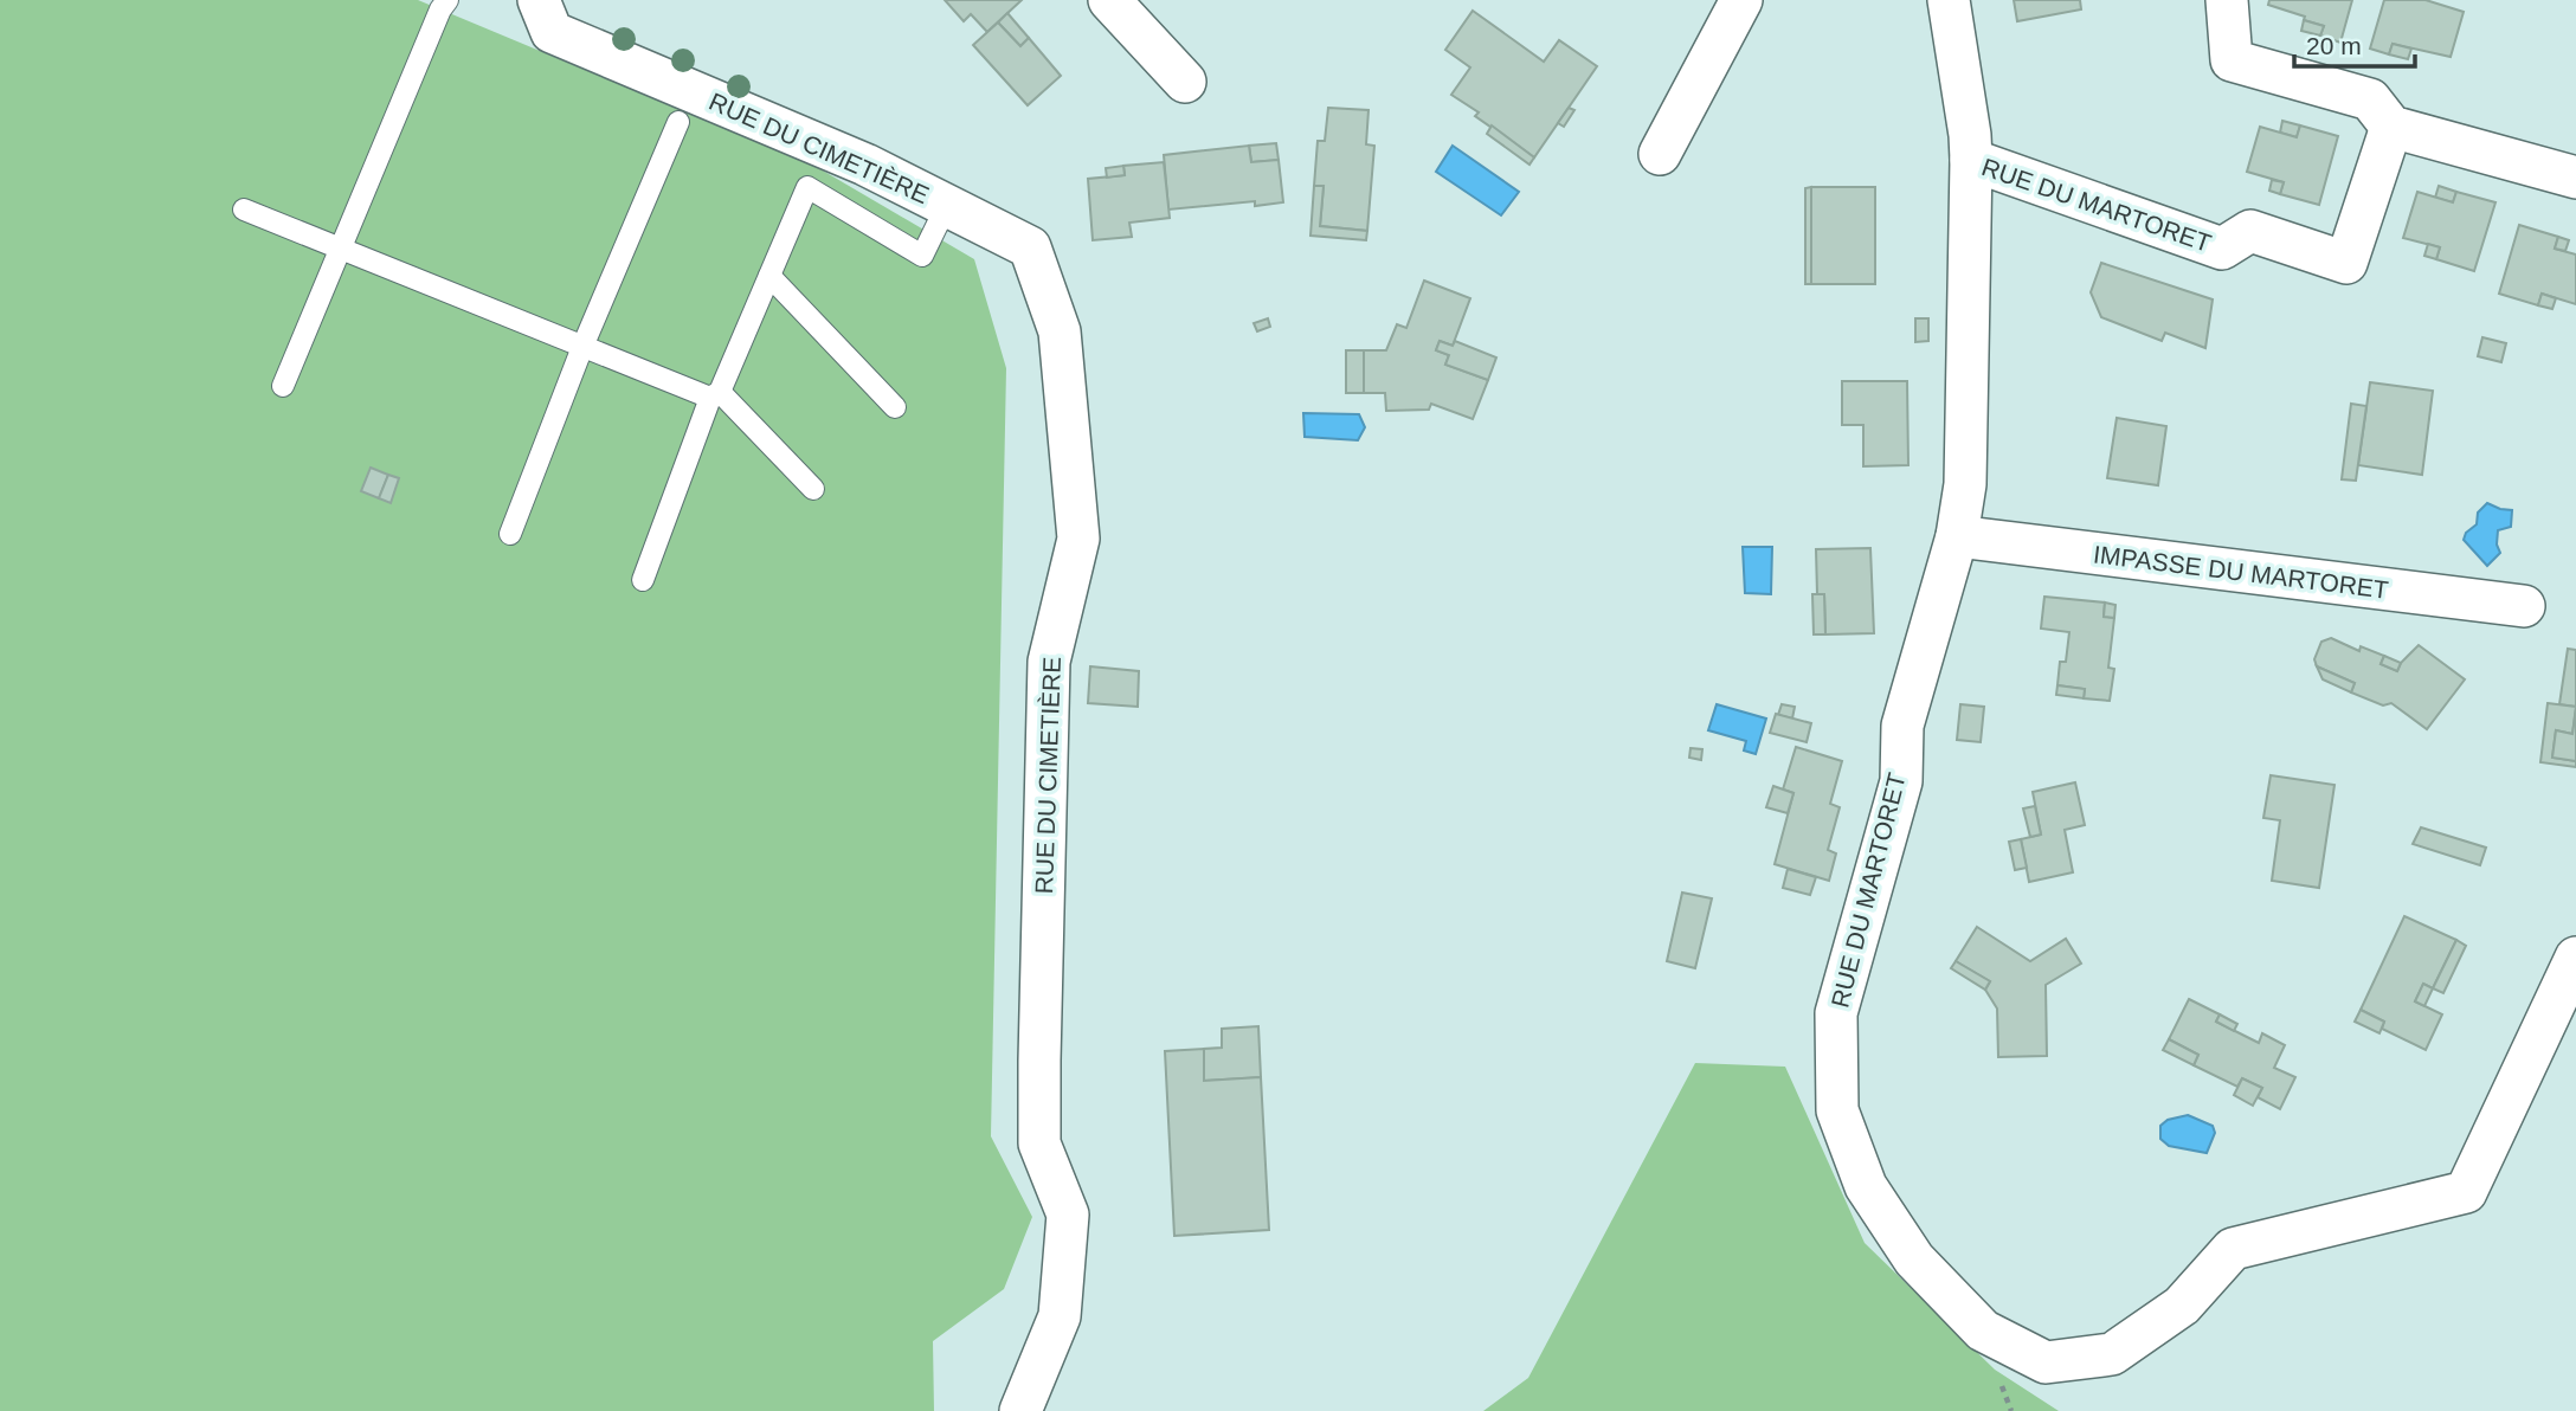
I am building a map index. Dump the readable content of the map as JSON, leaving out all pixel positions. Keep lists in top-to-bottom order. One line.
{"streets":{"street":["RUE DU CIMETIÈRE","RUE DU MARTORET","IMPASSE DU MARTORET"]},"crossings":[["RUE DU MARTORET","IMPASSE DU MARTORET"]],"scale_bar":"20 m"}
